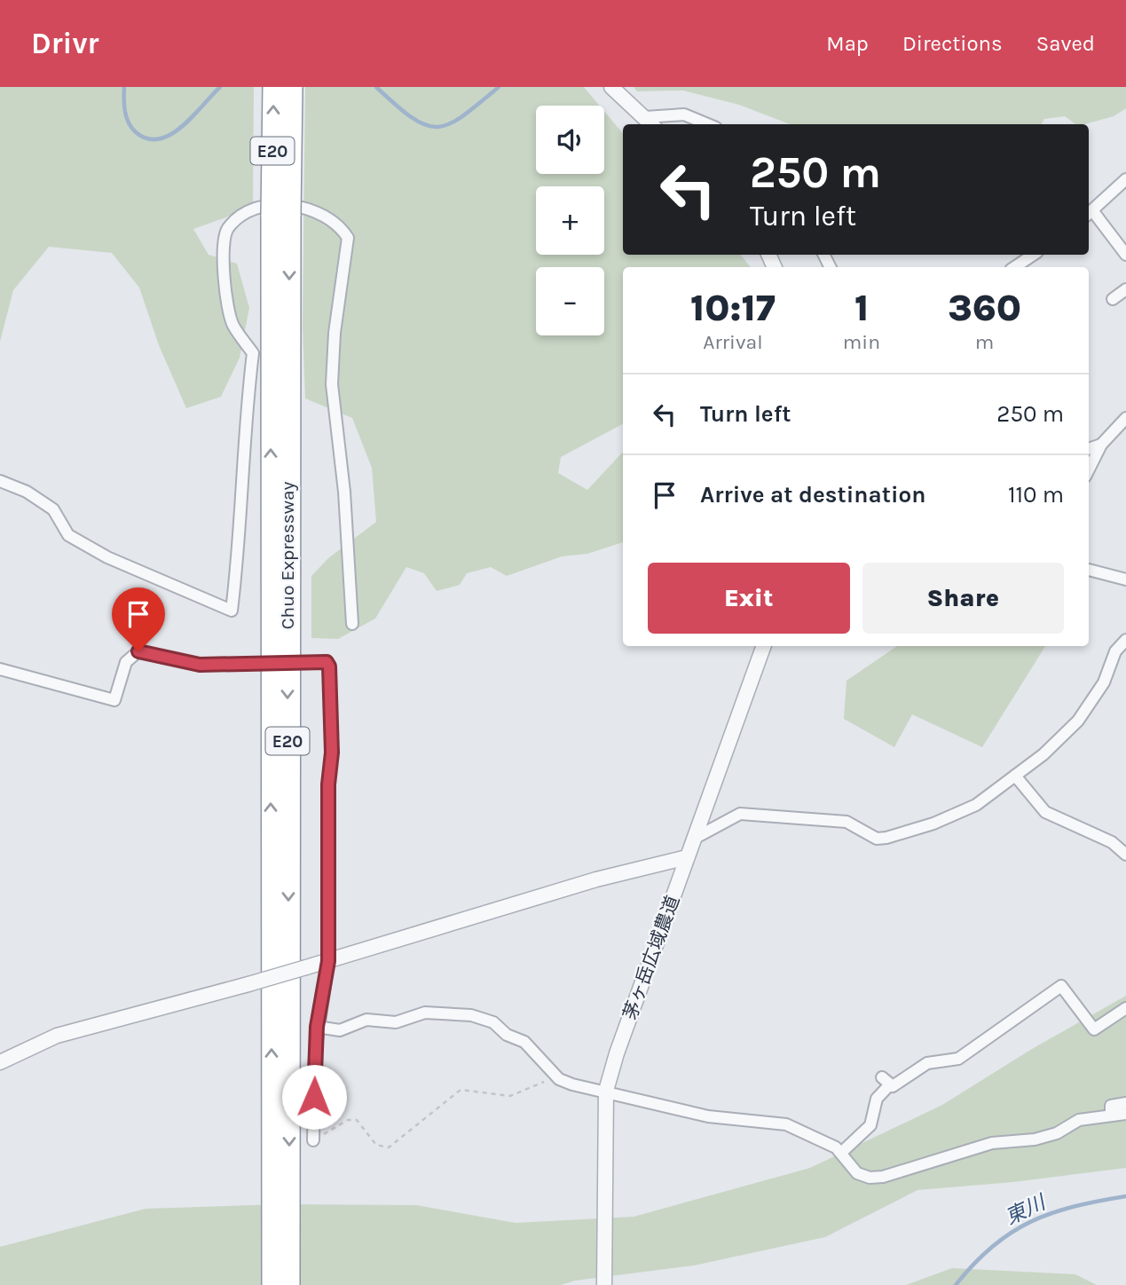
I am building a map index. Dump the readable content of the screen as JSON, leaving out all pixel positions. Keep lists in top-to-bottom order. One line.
{"streets":{"highway":["E20","Chuo Expressway"],"street":["茅ヶ岳広域農道"]},"water":["東川"],"page":{"header":"Drivr","nav":["Map","Directions","Saved"],"map_buttons":["+","−"],"turn":["250 m","Turn left"],"eta":["10:17","Arrival","1","min","360","m"],"list":[{"name":"Turn left","value":"250 m"},{"name":"Arrive at destination","value":"110 m"}],"buttons":["Exit","Share"]}}
